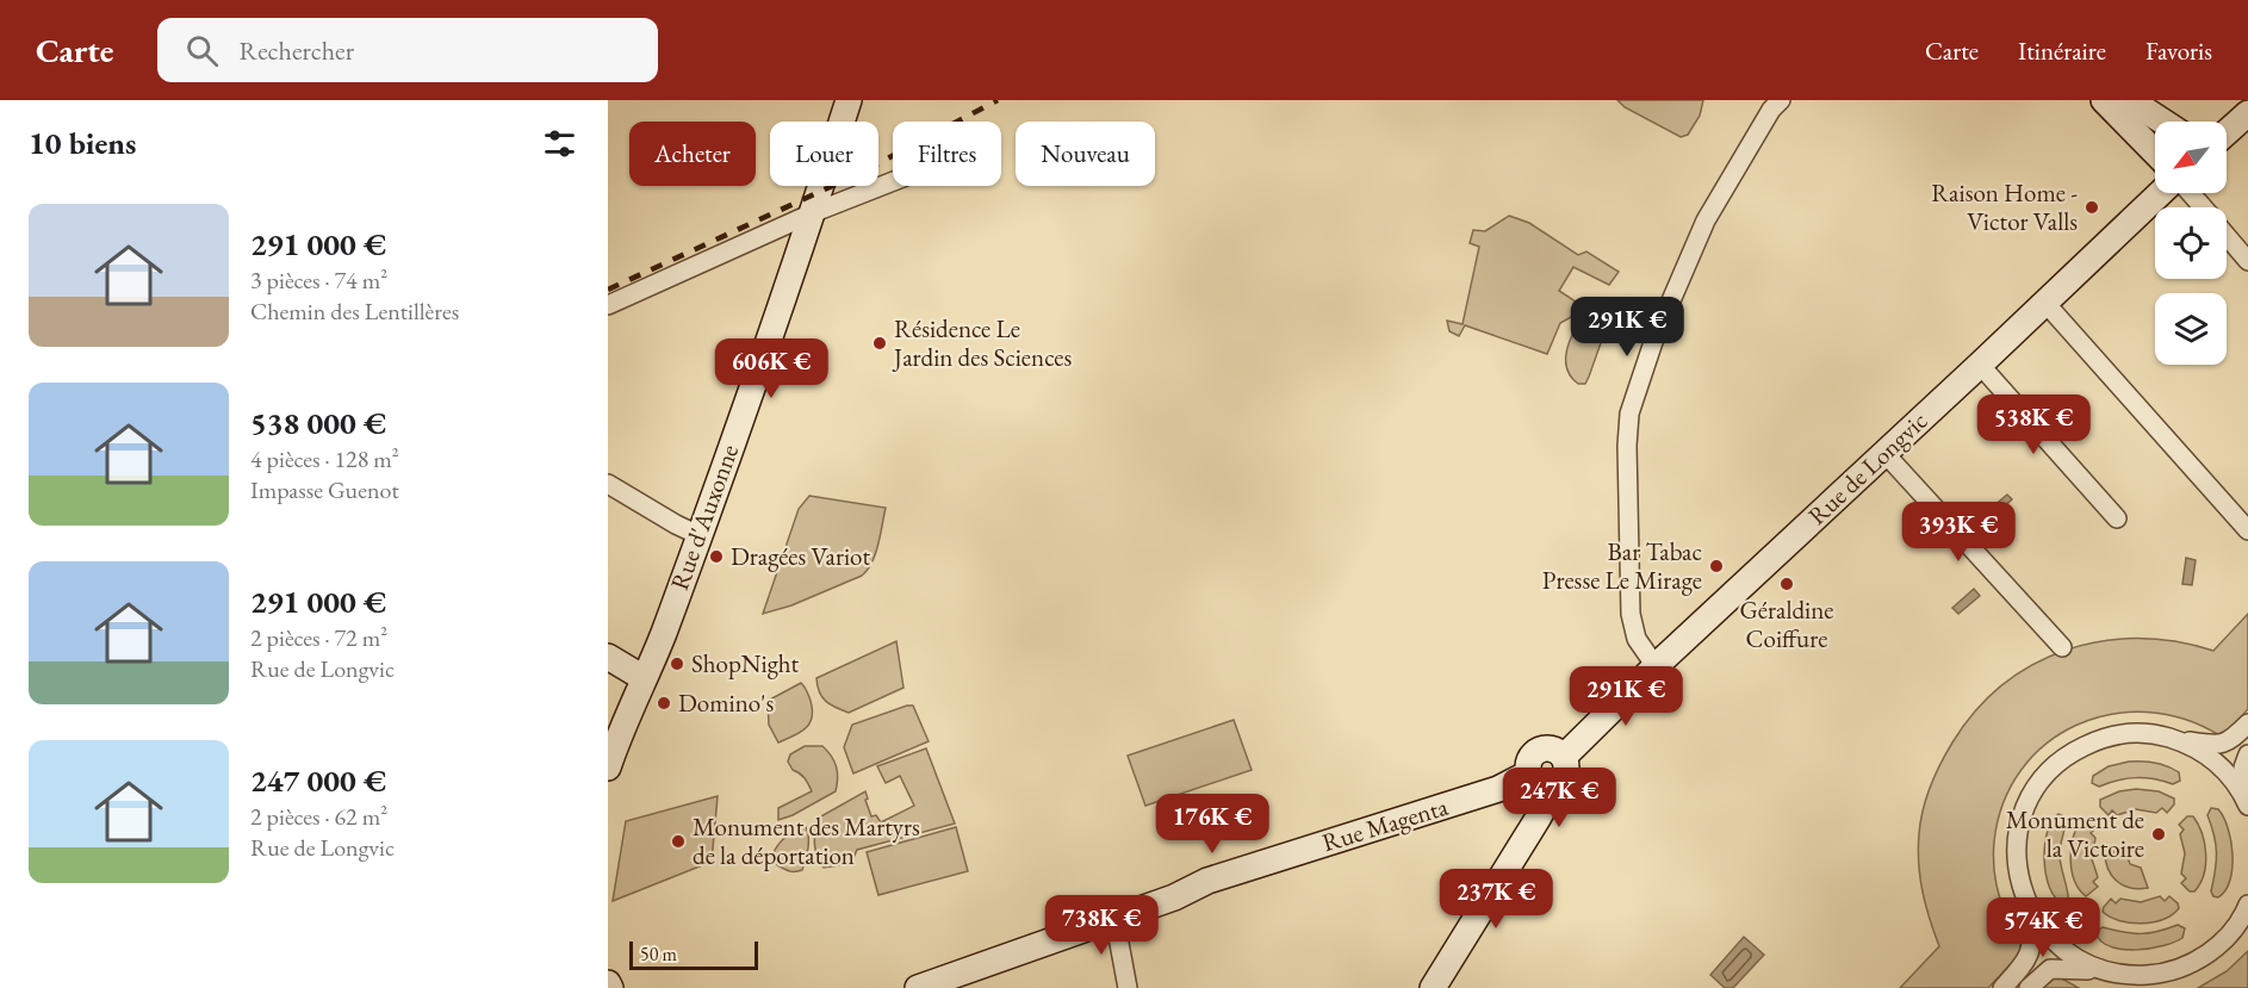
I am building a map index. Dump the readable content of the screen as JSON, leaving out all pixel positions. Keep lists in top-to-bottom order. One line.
{"streets":{"street":["Rue de Longvic","Rue d'Auxonne","Rue Magenta"]},"crossings":[["Rue de Longvic","Rue Magenta"]],"places":["Raison Home - Victor Valls","Résidence Le Jardin des Sciences","Dragées Variot","Bar Tabac Presse Le Mirage","Géraldine Coiffure","ShopNight","Domino's","Monument de la Victoire","Monument des Martyrs de la déportation"],"scale_bar":"50 m","north":"bottom left","page":{"header":"Carte","search":"Rechercher","nav":["Carte","Itinéraire","Favoris"],"heading":"10 biens","chip":["Acheter","Louer","Filtres","Nouveau"],"list":[{"name":"291 000 €","note":"3 pièces · 74 m² · Chemin des Lentillères"},{"name":"538 000 €","note":"4 pièces · 128 m² · Impasse Guenot"},{"name":"291 000 €","note":"2 pièces · 72 m² · Rue de Longvic"},{"name":"247 000 €","note":"2 pièces · 62 m² · Rue de Longvic"}],"price":["291K €","606K €","538K €","393K €","291K €","247K €","176K €","237K €","738K €","574K €"],"scale":"50 m"}}
